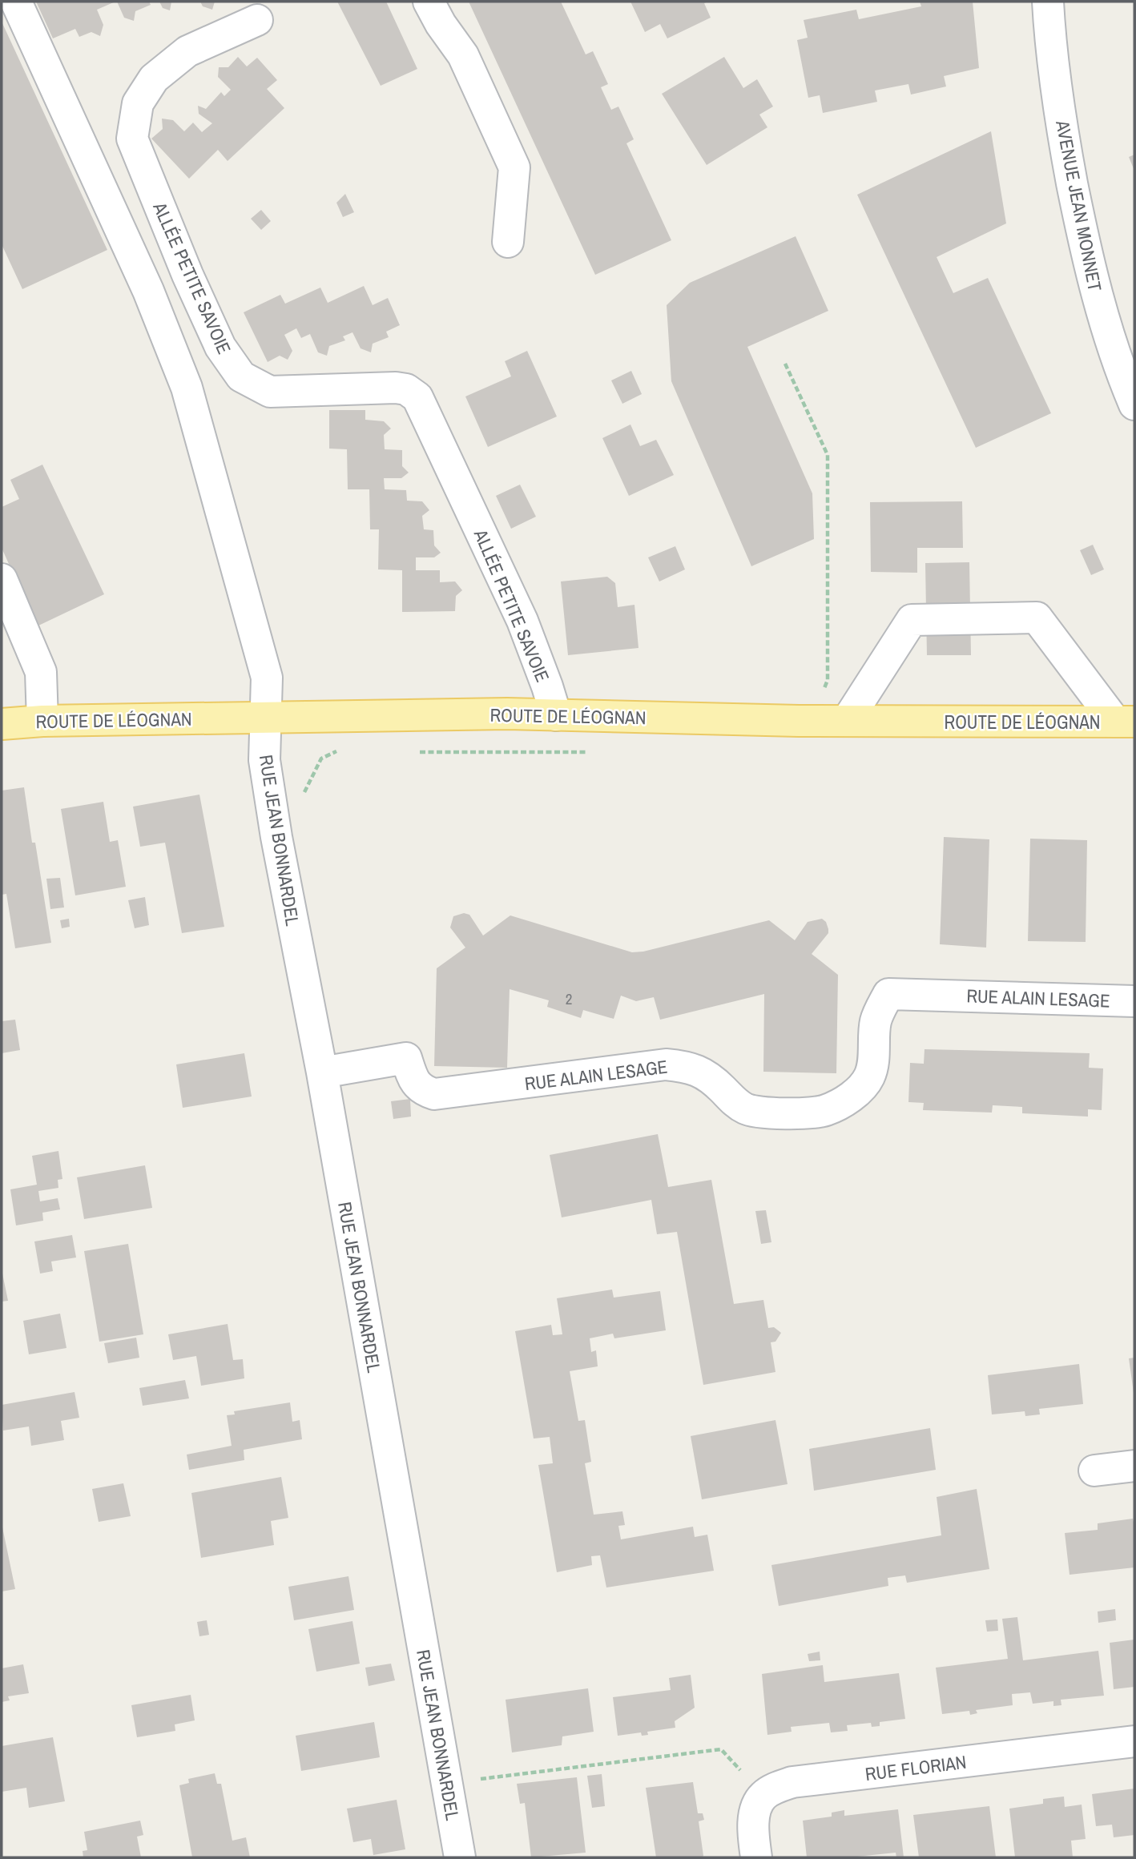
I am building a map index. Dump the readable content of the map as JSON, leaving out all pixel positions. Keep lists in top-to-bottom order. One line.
{"streets":{"main road":["ROUTE DE LÉOGNAN"],"street":["AVENUE JEAN MONNET","ALLÉE PETITE SAVOIE","RUE JEAN BONNARDEL","RUE ALAIN LESAGE","RUE FLORIAN"]},"crossings":[["ALLÉE PETITE SAVOIE","ROUTE DE LÉOGNAN"],["ROUTE DE LÉOGNAN","RUE JEAN BONNARDEL"],["RUE JEAN BONNARDEL","RUE ALAIN LESAGE"]],"house_numbers":["2"]}
